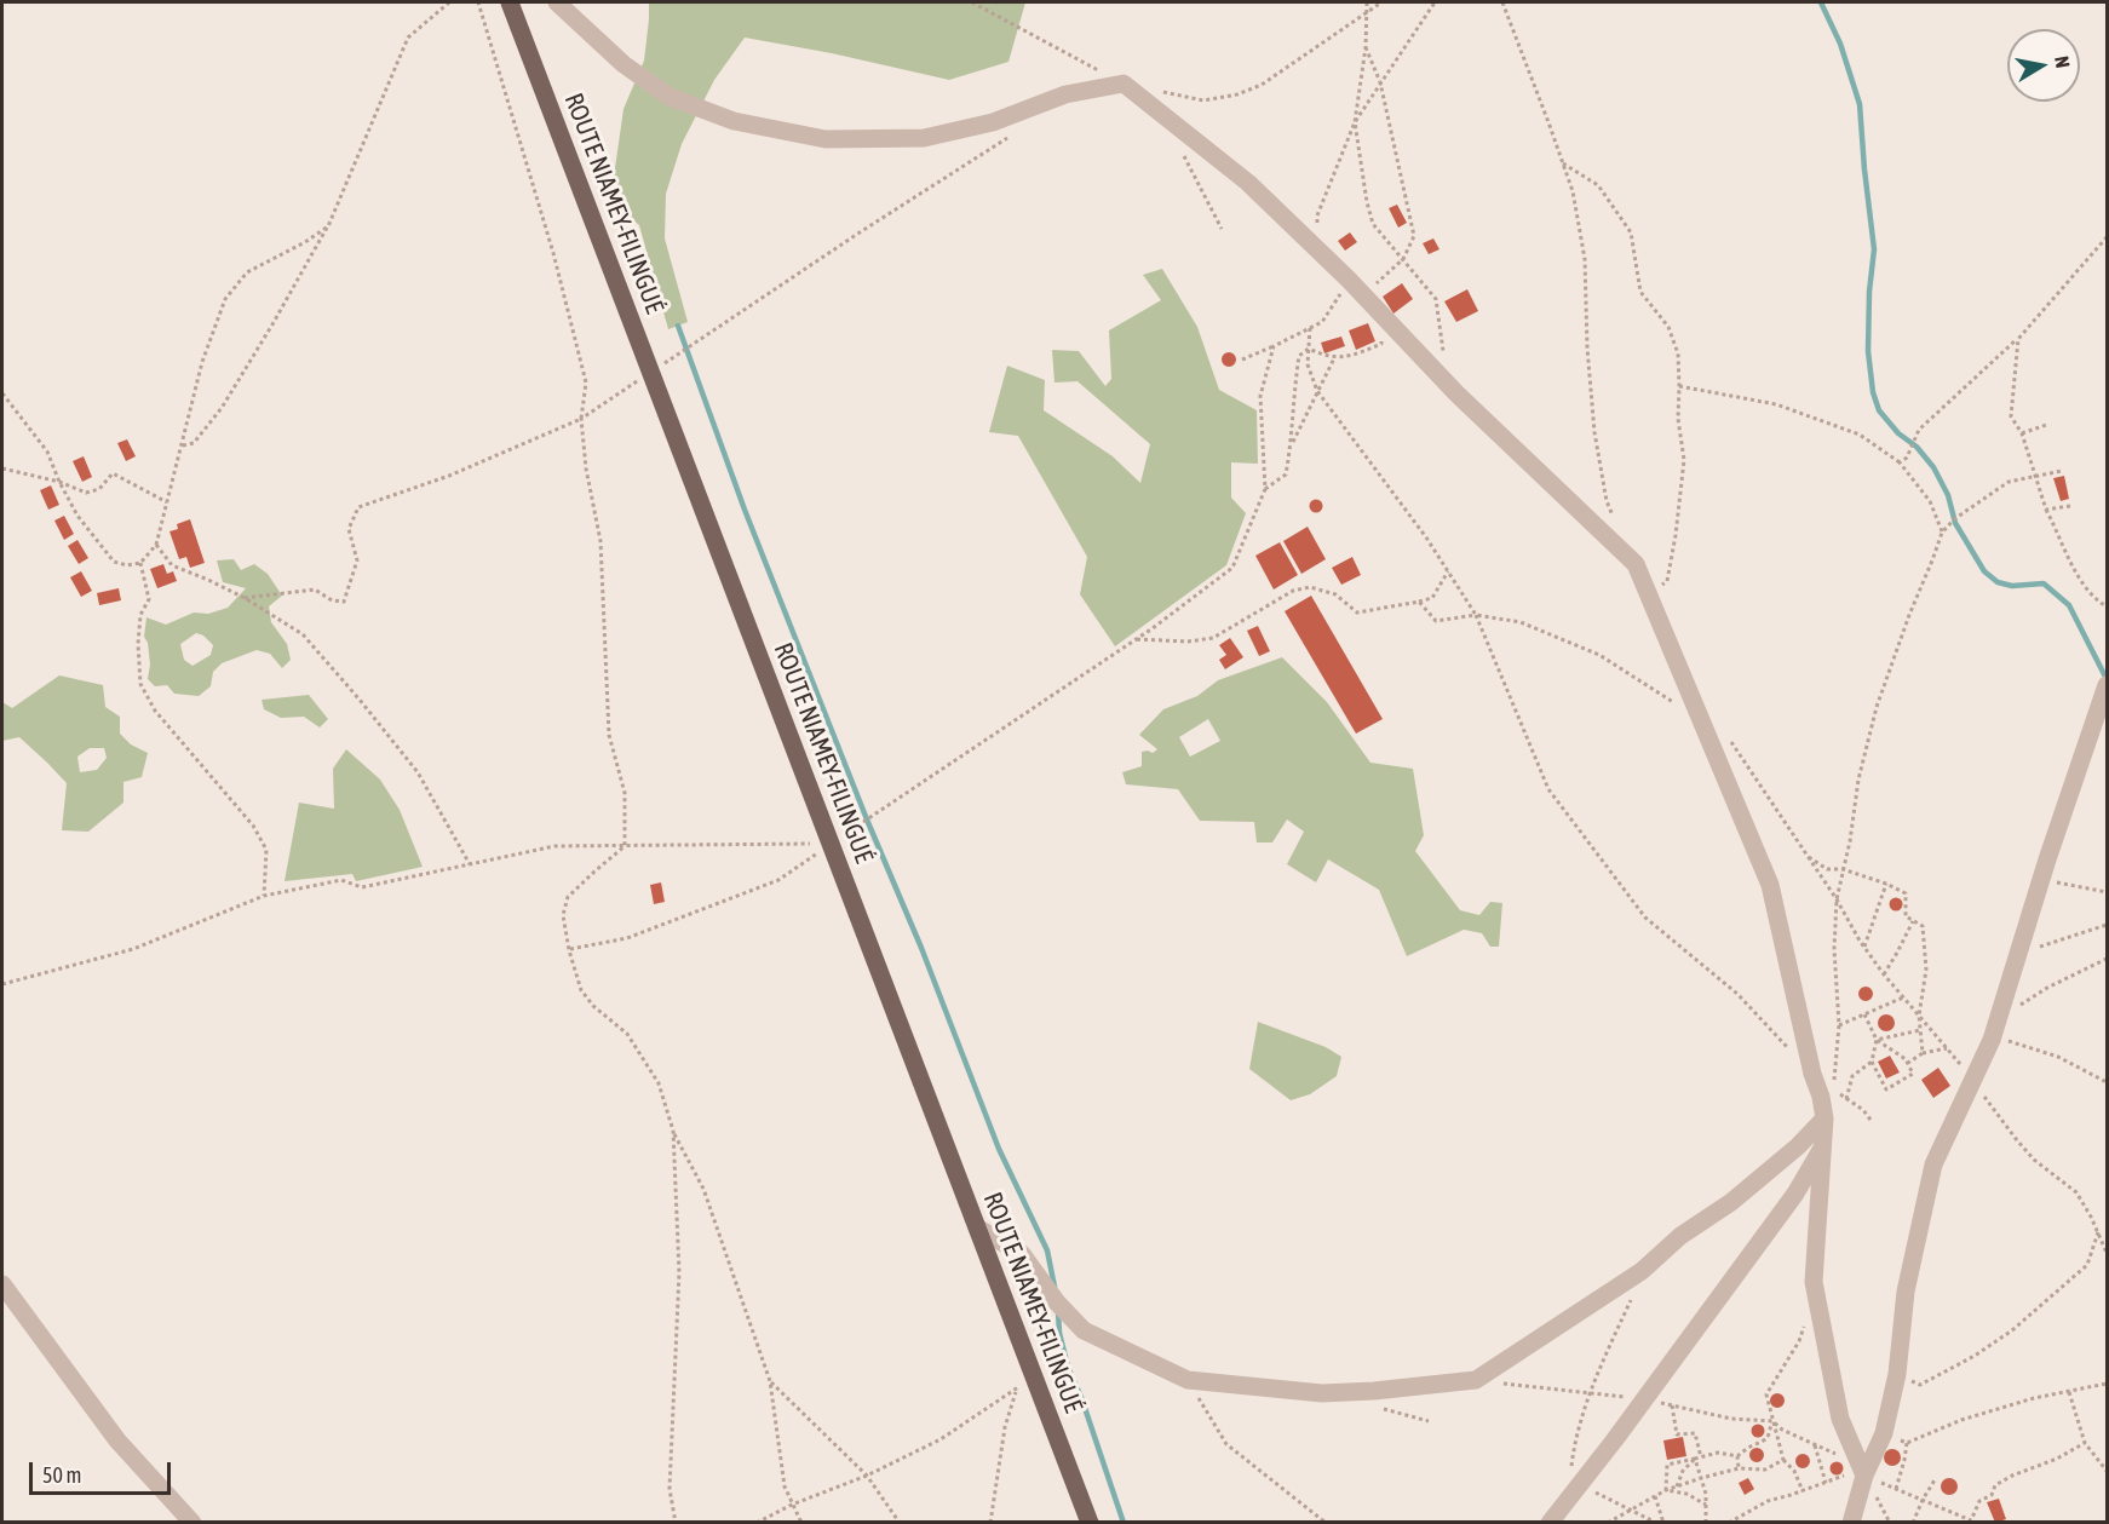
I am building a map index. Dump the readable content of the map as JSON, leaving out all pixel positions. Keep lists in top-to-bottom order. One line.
{"streets":{"main road":["ROUTE NIAMEY-FILINGUÉ"]},"scale_bar":"50 m","north":"right"}
